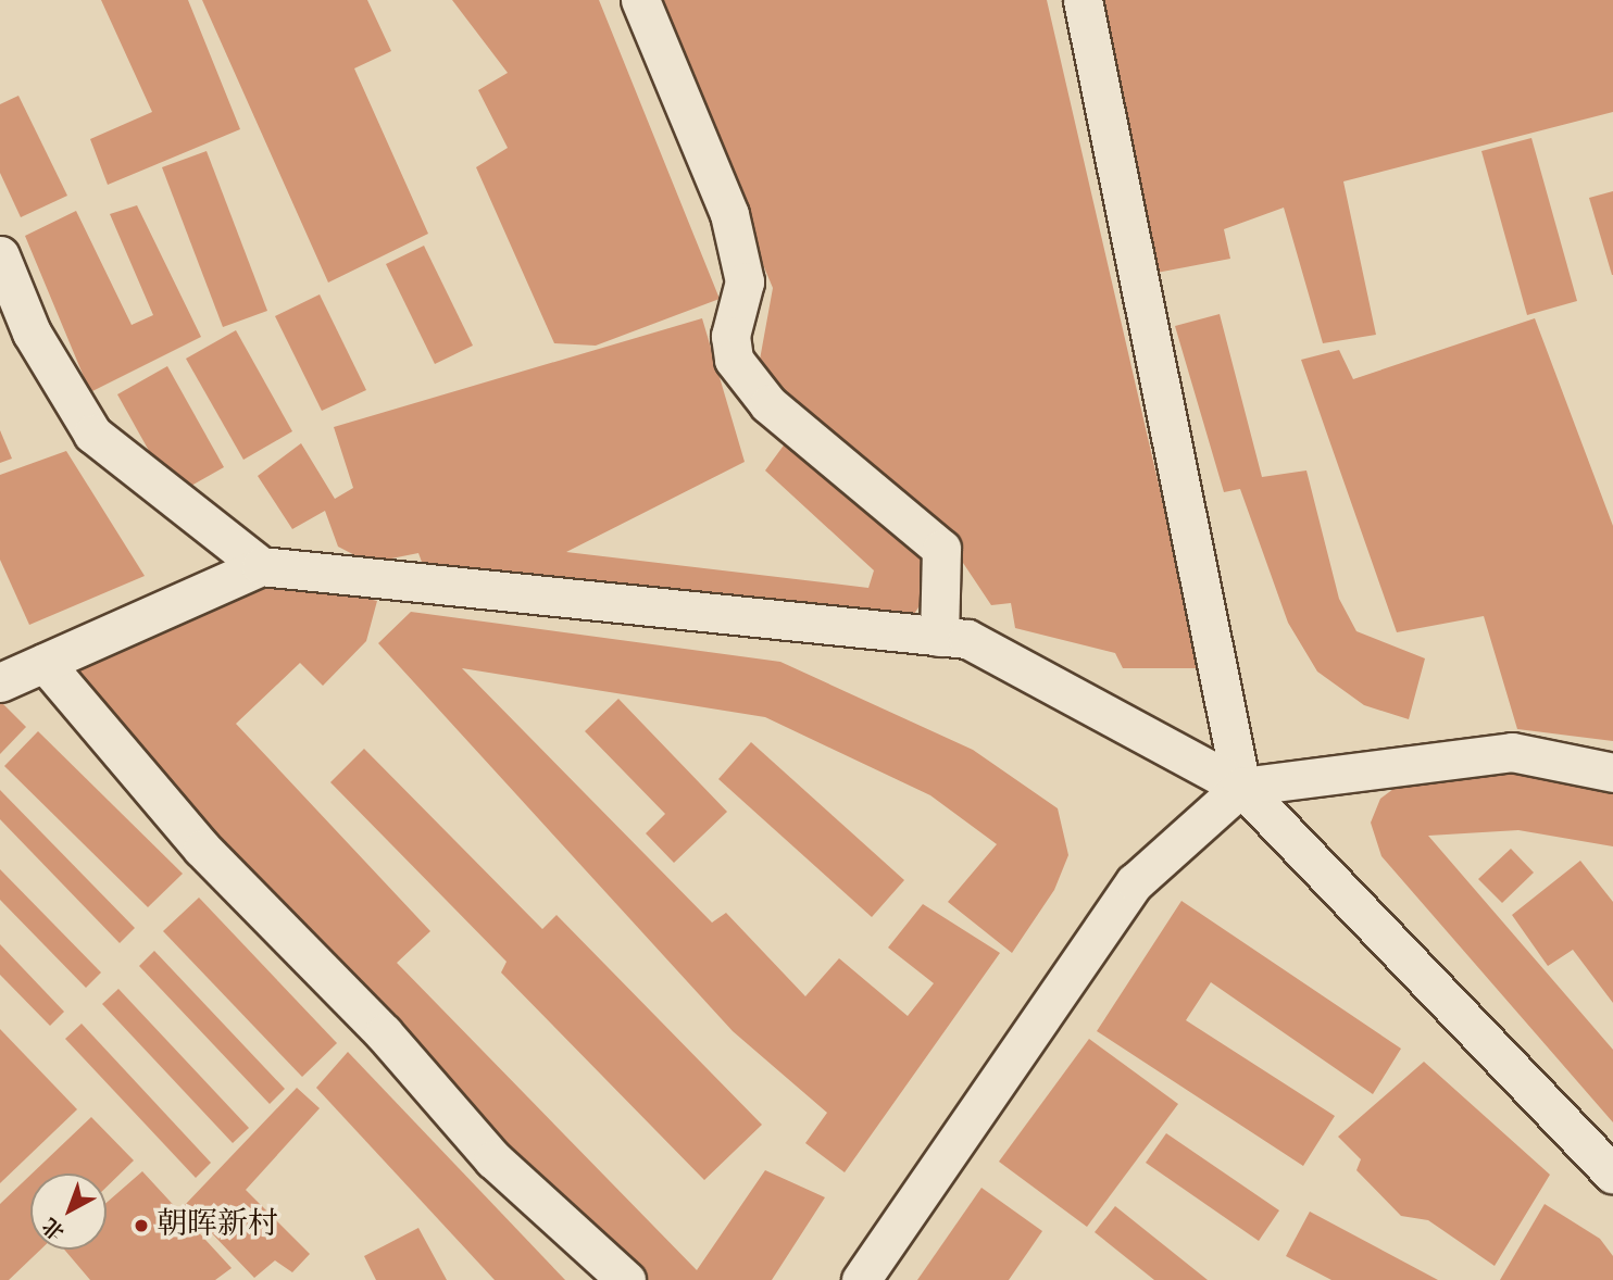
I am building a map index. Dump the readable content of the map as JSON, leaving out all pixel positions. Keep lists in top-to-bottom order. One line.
{"places":["朝晖新村"],"north":"bottom left"}
